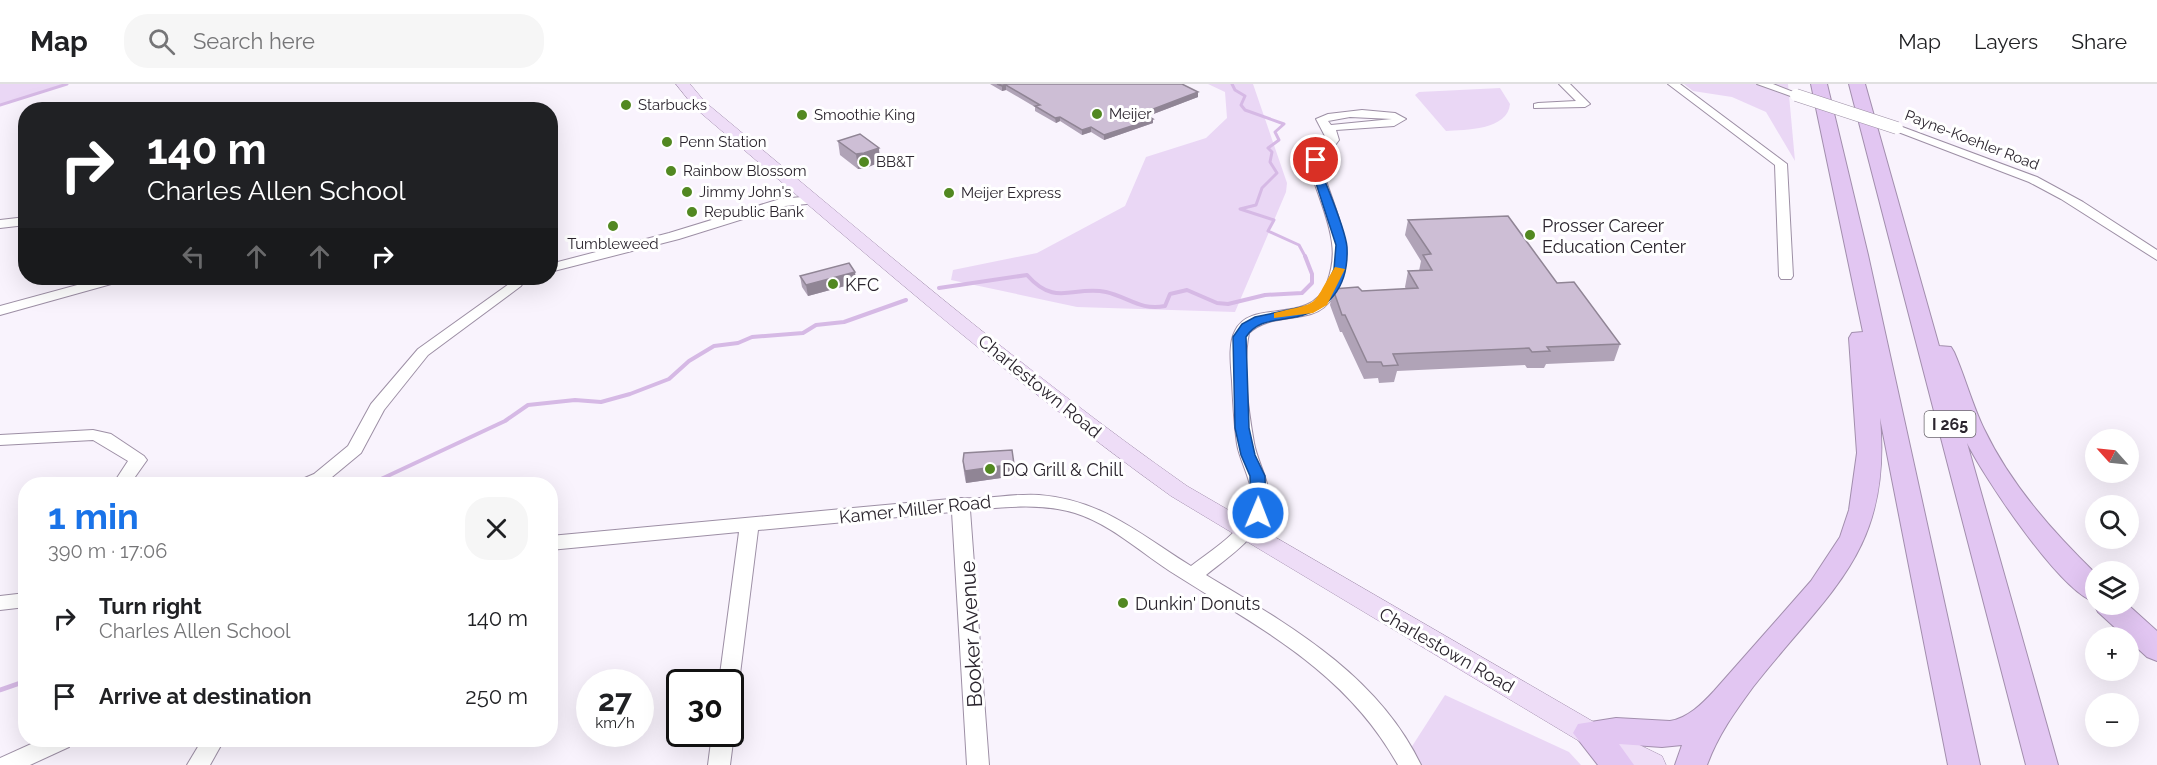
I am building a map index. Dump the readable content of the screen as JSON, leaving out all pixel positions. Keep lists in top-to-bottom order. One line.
{"streets":{"highway":["I 265"],"main road":["Charlestown Road"],"street":["Payne-Koehler Road","Kamer Miller Road","Booker Avenue"]},"crossings":[["Kamer Miller Road","Booker Avenue"]],"places":["Starbucks","Meijer","Smoothie King","Penn Station","BB&T","Rainbow Blossom","Jimmy John's","Meijer Express","Republic Bank","Tumbleweed","Prosser Career Education Center","KFC","DQ Grill & Chill","Dunkin' Donuts"],"north":"top left","page":{"header":"Map","search":"Search here","nav":["Map","Layers","Share"],"turn":["140 m","Charles Allen School"],"map_buttons":["+","−"],"heading":["1 min","390 m · 17:06"],"list":[{"name":"Turn right","note":"Charles Allen School","value":"140 m"},{"name":"Arrive at destination","value":"250 m"}],"speed":"27 km/h","limit":"30"}}
